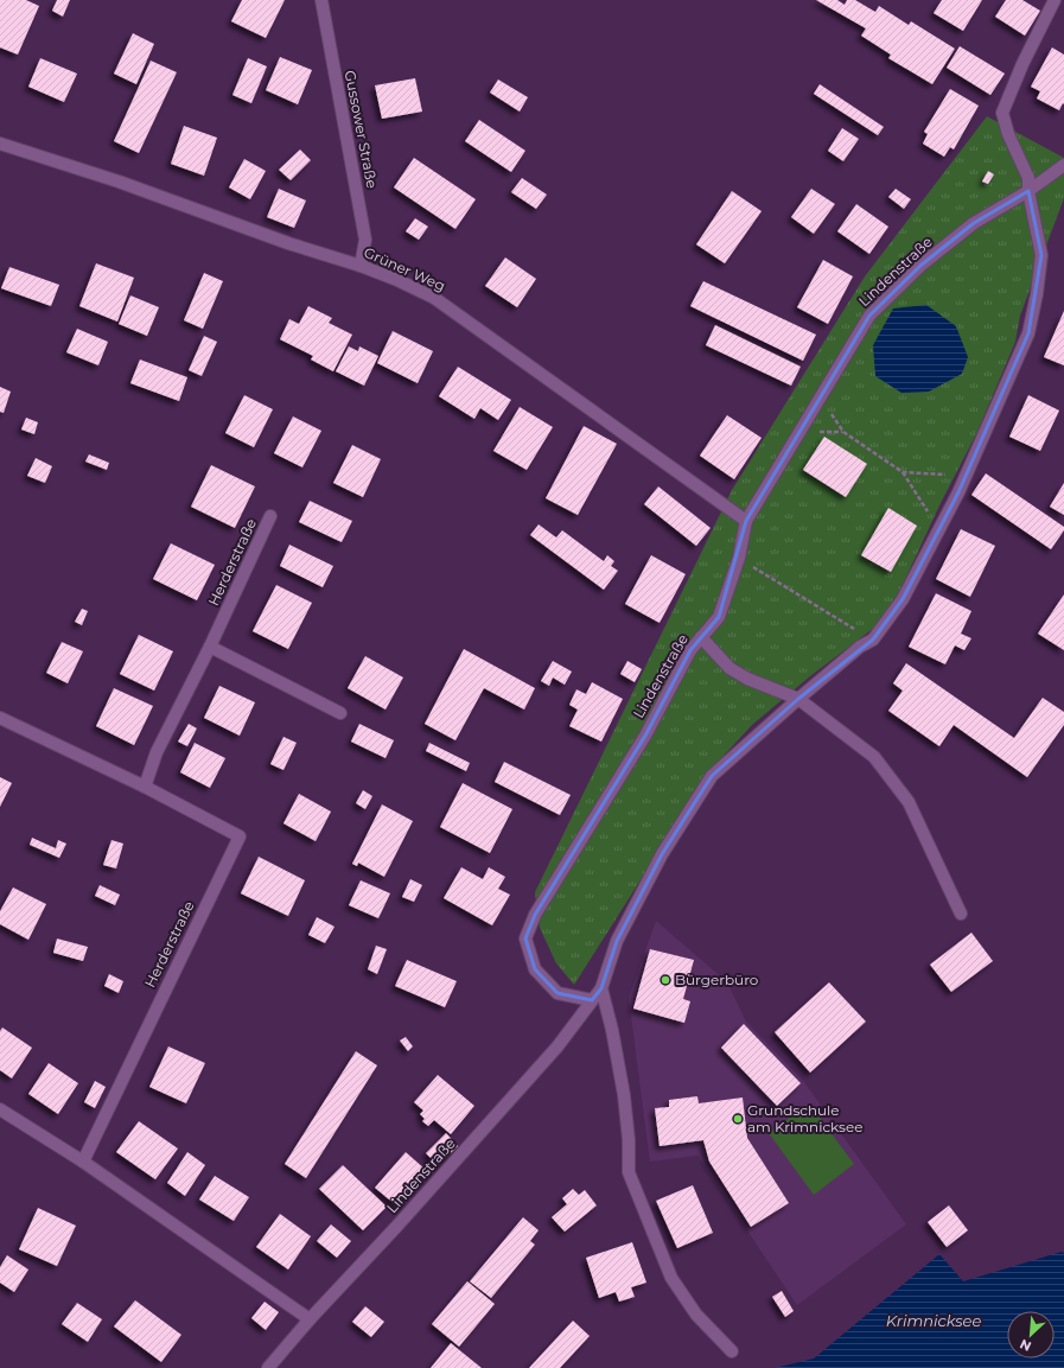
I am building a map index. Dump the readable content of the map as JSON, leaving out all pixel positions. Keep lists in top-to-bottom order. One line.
{"streets":{"street":["Gussower Straße","Grüner Weg","Lindenstraße","Herderstraße"]},"crossings":[["Gussower Straße","Grüner Weg"],["Grüner Weg","Lindenstraße"]],"water":["Krimnicksee"],"places":["Bürgerbüro","Grundschule am Krimnicksee"],"north":"bottom left"}
